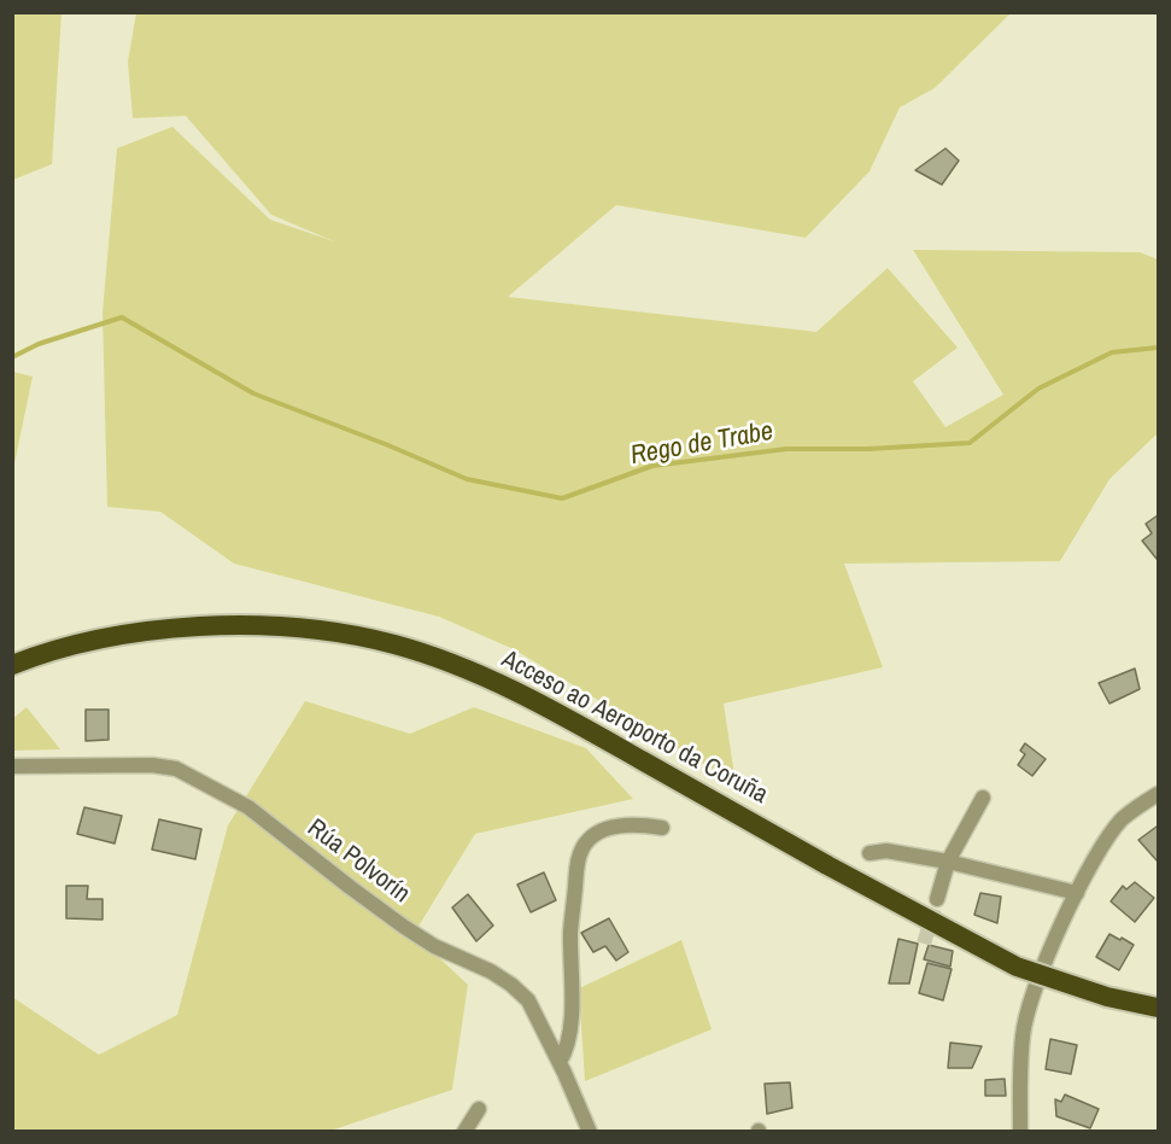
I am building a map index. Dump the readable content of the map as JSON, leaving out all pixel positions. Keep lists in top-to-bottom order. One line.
{"streets":{"highway":["Acceso ao Aeroporto da Coruña"],"street":["Rúa Polvorín"]},"water":["Rego de Trabe"]}
